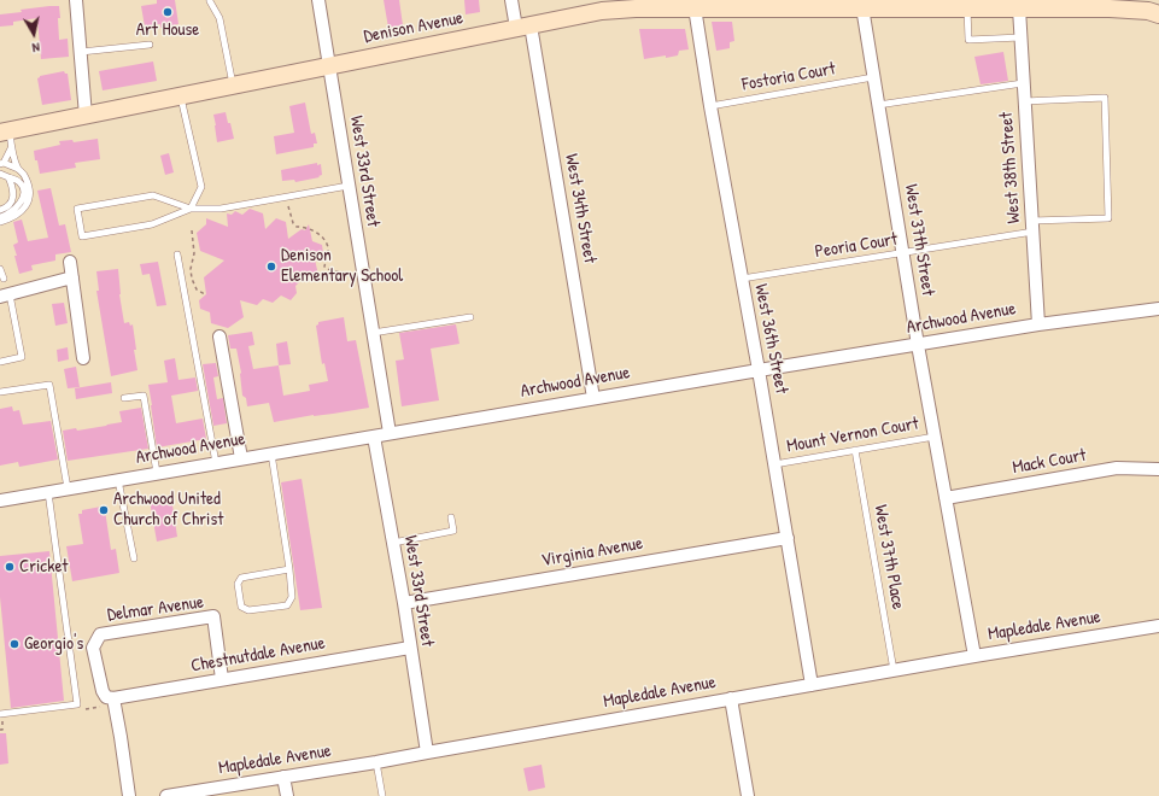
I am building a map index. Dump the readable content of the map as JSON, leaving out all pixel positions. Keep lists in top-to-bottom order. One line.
{"streets":{"main road":["Denison Avenue"],"street":["West 38th Street","West 33rd Street","West 34th Street","West 37th Street","Archwood Avenue","West 36th Street","Mack Court","Virginia Avenue","Delmar Avenue","Mapledale Avenue","Chestnutdale Avenue"],"lane":["Fostoria Court","Peoria Court","Mount Vernon Court","West 37th Place"]},"crossings":[["Denison Avenue","West 38th Street"],["Denison Avenue","West 33rd Street"],["Denison Avenue","West 34th Street"],["Denison Avenue","West 37th Street"],["Denison Avenue","West 36th Street"],["Fostoria Court","West 37th Street"],["Fostoria Court","West 36th Street"],["West 38th Street","Peoria Court"],["West 38th Street","Archwood Avenue"],["West 33rd Street","Archwood Avenue"],["West 33rd Street","Virginia Avenue"],["West 33rd Street","Mapledale Avenue"],["West 33rd Street","Chestnutdale Avenue"],["West 34th Street","Archwood Avenue"],["West 37th Street","Peoria Court"],["West 37th Street","Archwood Avenue"],["West 37th Street","Mount Vernon Court"],["West 37th Street","Mack Court"],["West 37th Street","Mapledale Avenue"],["Peoria Court","West 36th Street"],["Archwood Avenue","West 36th Street"],["West 36th Street","Mount Vernon Court"],["West 36th Street","Virginia Avenue"],["West 36th Street","Mapledale Avenue"],["Mount Vernon Court","West 37th Place"],["West 37th Place","Mapledale Avenue"],["Delmar Avenue","Chestnutdale Avenue"]],"places":["Art House","Denison Elementary School","Archwood United Church of Christ","Cricket","Georgio's"],"north":"bottom"}
